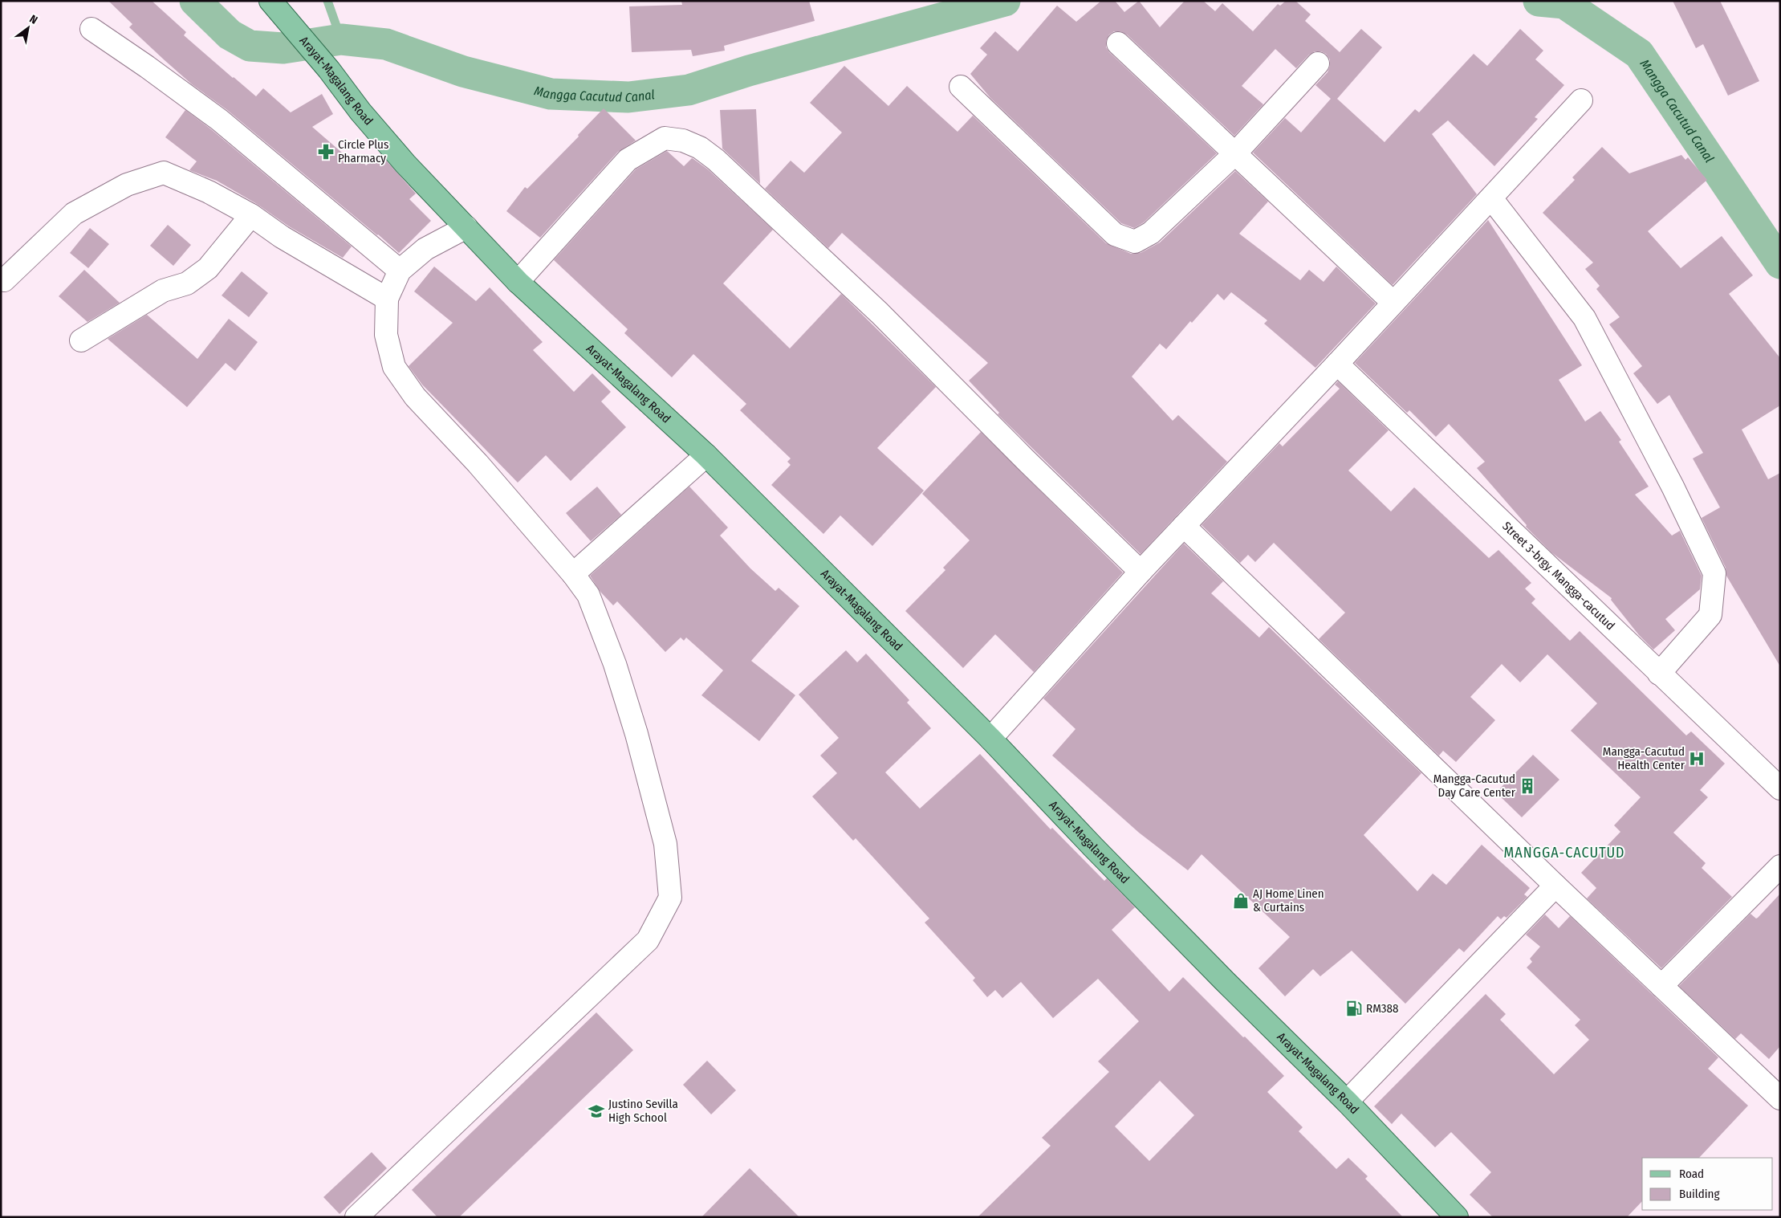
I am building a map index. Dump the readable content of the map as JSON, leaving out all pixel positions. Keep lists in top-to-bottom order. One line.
{"streets":{"main road":["Arayat-Magalang Road"],"street":["Street 3-brgy. Mangga-cacutud"]},"districts":["MANGGA-CACUTUD"],"water":["Mangga Cacutud Canal"],"places":{"pharmacy":["Circle Plus Pharmacy"],"hospital":["Mangga-Cacutud Health Center"],"building":["Mangga-Cacutud Day Care Center"],"shop":["AJ Home Linen & Curtains"],"fuel station":["RM388"],"school or university":["Justino Sevilla High School"]},"legend":["Road","Building"],"north":"top right"}
